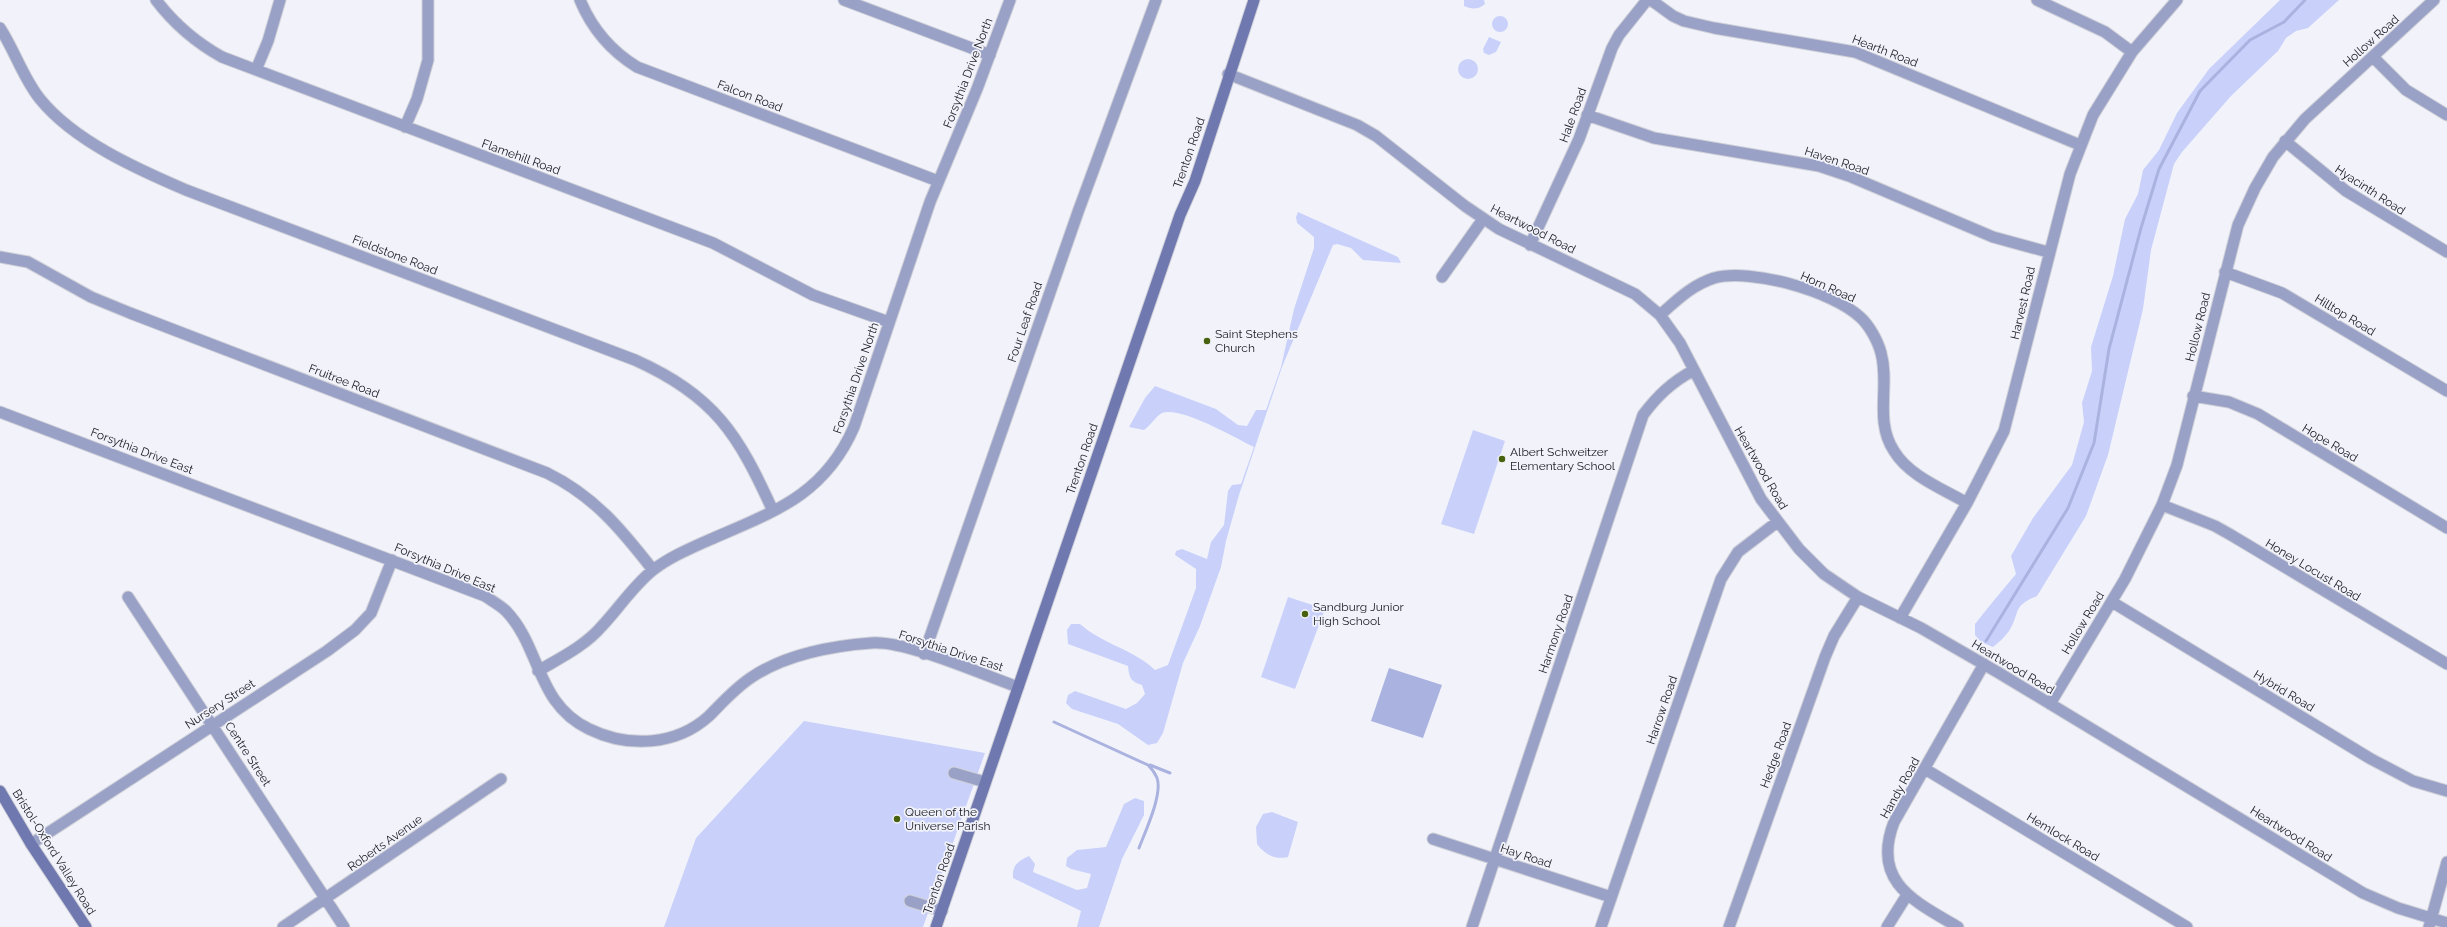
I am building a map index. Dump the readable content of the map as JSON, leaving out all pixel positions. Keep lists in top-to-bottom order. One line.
{"streets":{"main road":["Trenton Road","Bristol-Oxford Valley Road"],"street":["Hollow Road","Hearth Road","Forsythia Drive North","Falcon Road","Hale Road","Flamehill Road","Haven Road","Hyacinth Road","Heartwood Road","Fieldstone Road","Horn Road","Harvest Road","Hilltop Road","Four Leaf Road","Fruitree Road","Hope Road","Forsythia Drive East","Honey Locust Road","Harmony Road","Hybrid Road","Nursery Street","Harrow Road","Centre Street","Hedge Road","Handy Road","Hemlock Road","Roberts Avenue","Hay Road"]},"crossings":[["Hollow Road","Hyacinth Road"],["Hollow Road","Heartwood Road"],["Hollow Road","Hilltop Road"],["Hollow Road","Hope Road"],["Hollow Road","Honey Locust Road"],["Hollow Road","Hybrid Road"],["Hearth Road","Harvest Road"],["Forsythia Drive North","Falcon Road"],["Forsythia Drive North","Flamehill Road"],["Forsythia Drive North","Fieldstone Road"],["Forsythia Drive North","Fruitree Road"],["Forsythia Drive North","Forsythia Drive East"],["Hale Road","Haven Road"],["Hale Road","Heartwood Road"],["Trenton Road","Heartwood Road"],["Trenton Road","Forsythia Drive East"],["Haven Road","Harvest Road"],["Heartwood Road","Horn Road"],["Heartwood Road","Harvest Road"],["Heartwood Road","Harmony Road"],["Heartwood Road","Harrow Road"],["Heartwood Road","Hedge Road"],["Heartwood Road","Handy Road"],["Horn Road","Harvest Road"],["Four Leaf Road","Forsythia Drive East"],["Forsythia Drive East","Nursery Street"],["Harmony Road","Hay Road"],["Nursery Street","Centre Street"],["Nursery Street","Bristol-Oxford Valley Road"],["Harrow Road","Hay Road"],["Centre Street","Roberts Avenue"],["Handy Road","Hemlock Road"]],"places":["Saint Stephens Church","Albert Schweitzer Elementary School","Sandburg Junior High School","Queen of the Universe Parish"]}
